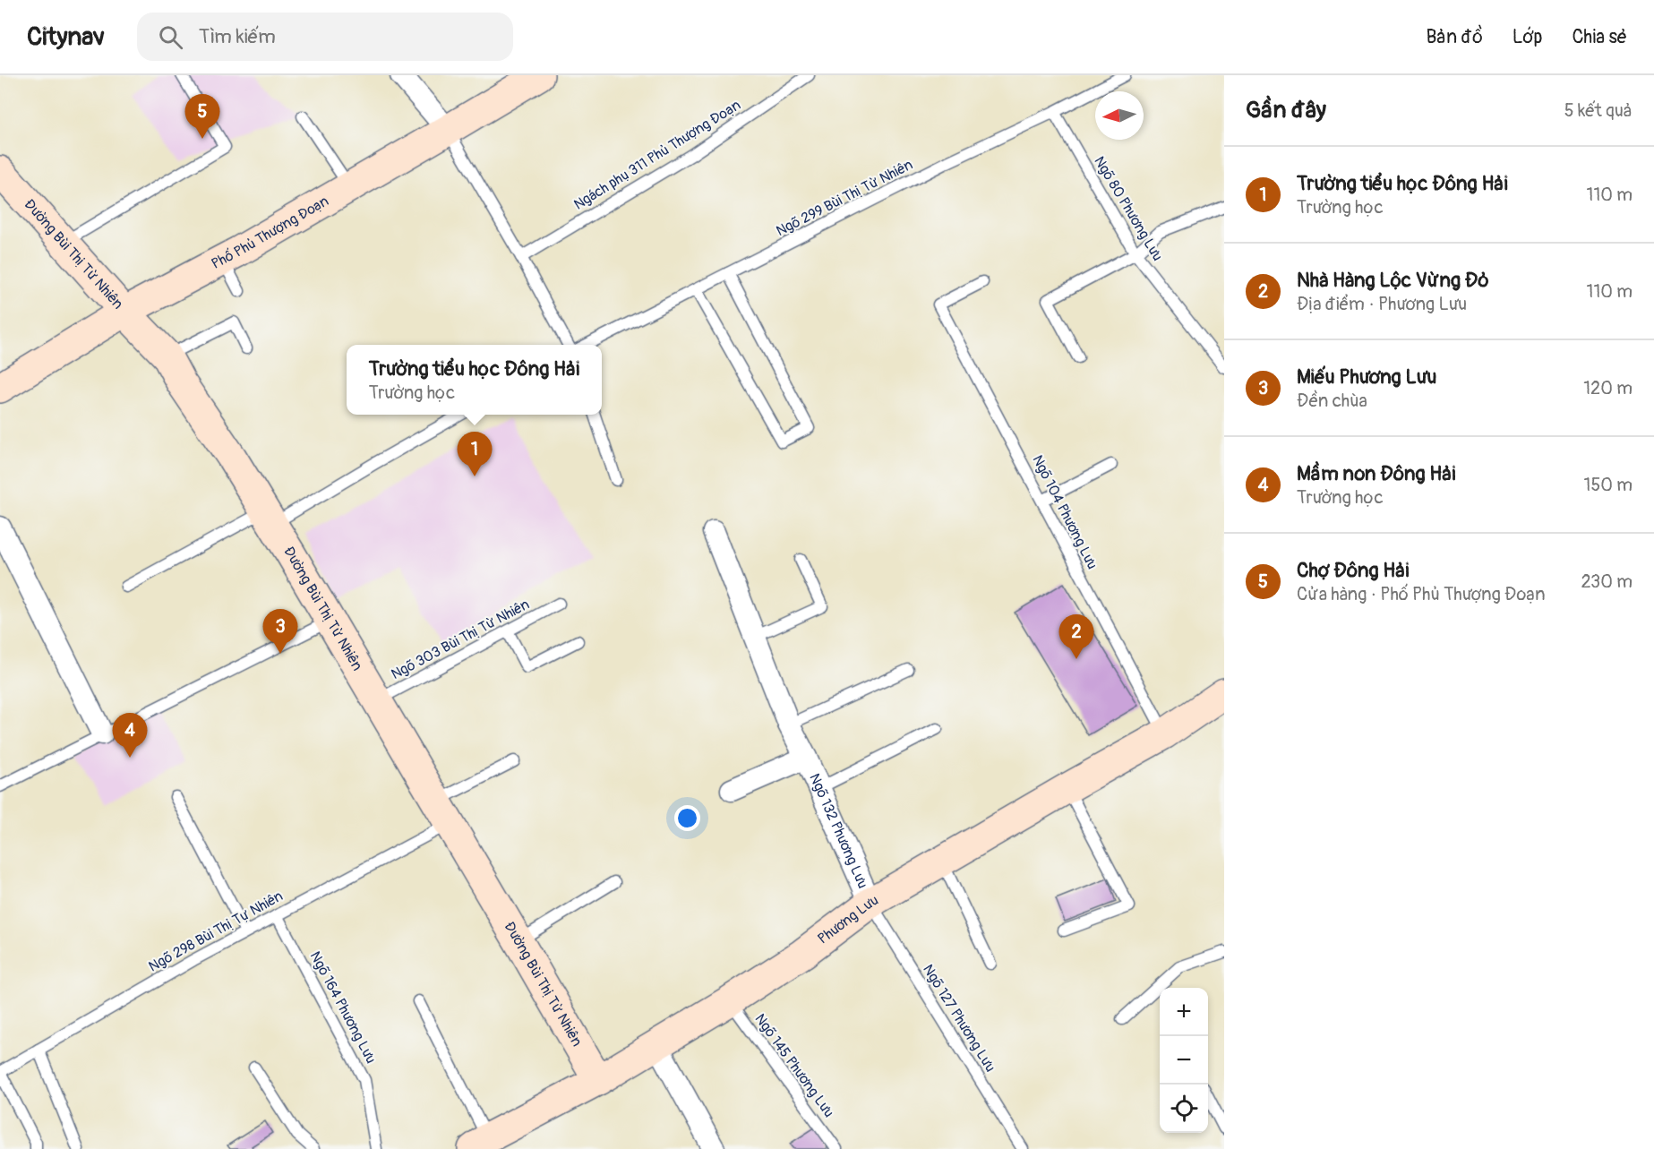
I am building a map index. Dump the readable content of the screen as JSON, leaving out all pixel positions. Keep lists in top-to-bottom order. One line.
{"streets":{"street":["Phố Phủ Thượng Đoạn","Đường Bùi Thị Từ Nhiên","Ngõ 132 Phương Lưu","Phương Lưu"],"lane":["Ngách phụ 311 Phủ Thượng Đoạn","Ngõ 299 Bùi Thị Từ Nhiên","Ngõ 80 Phương Lưu","Ngõ 104 Phương Lưu","Ngõ 303 Bùi Thị Từ Nhiên","Ngõ 298 Bùi Thị Tự Nhiên","Ngõ 164 Phương Lưu","Ngõ 127 Phương Lưu","Ngõ 145 Phương Lưu"]},"crossings":[["Ngõ 299 Bùi Thị Từ Nhiên","Ngõ 80 Phương Lưu"],["Phố Phủ Thượng Đoạn","Đường Bùi Thị Từ Nhiên"],["Đường Bùi Thị Từ Nhiên","Ngõ 303 Bùi Thị Từ Nhiên"],["Đường Bùi Thị Từ Nhiên","Phương Lưu"],["Đường Bùi Thị Từ Nhiên","Ngõ 298 Bùi Thị Tự Nhiên"],["Ngõ 104 Phương Lưu","Phương Lưu"],["Ngõ 132 Phương Lưu","Phương Lưu"],["Ngõ 132 Phương Lưu","Ngõ 127 Phương Lưu"],["Phương Lưu","Ngõ 127 Phương Lưu"],["Phương Lưu","Ngõ 145 Phương Lưu"],["Ngõ 298 Bùi Thị Tự Nhiên","Ngõ 164 Phương Lưu"]],"north":"left","page":{"header":"Citynav","search":"Tìm kiếm","nav":["Bản đồ","Lớp","Chia sẻ"],"heading":["Gần đây","5 kết quả"],"pins":["5","1","3","2","4"],"list":[{"mark":"1","name":"Trường tiểu học Đông Hải","note":"Trường học","value":"110 m"},{"mark":"2","name":"Nhà Hàng Lộc Vừng Đỏ","note":"Địa điểm · Phương Lưu","value":"110 m"},{"mark":"3","name":"Miếu Phương Lưu","note":"Đền chùa","value":"120 m"},{"mark":"4","name":"Mầm non Đông Hải","note":"Trường học","value":"150 m"},{"mark":"5","name":"Chợ Đông Hải","note":"Cửa hàng · Phố Phủ Thượng Đoạn","value":"230 m"}],"popup":["Trường tiểu học Đông Hải","Trường học"],"map_buttons":["+","−"]}}
